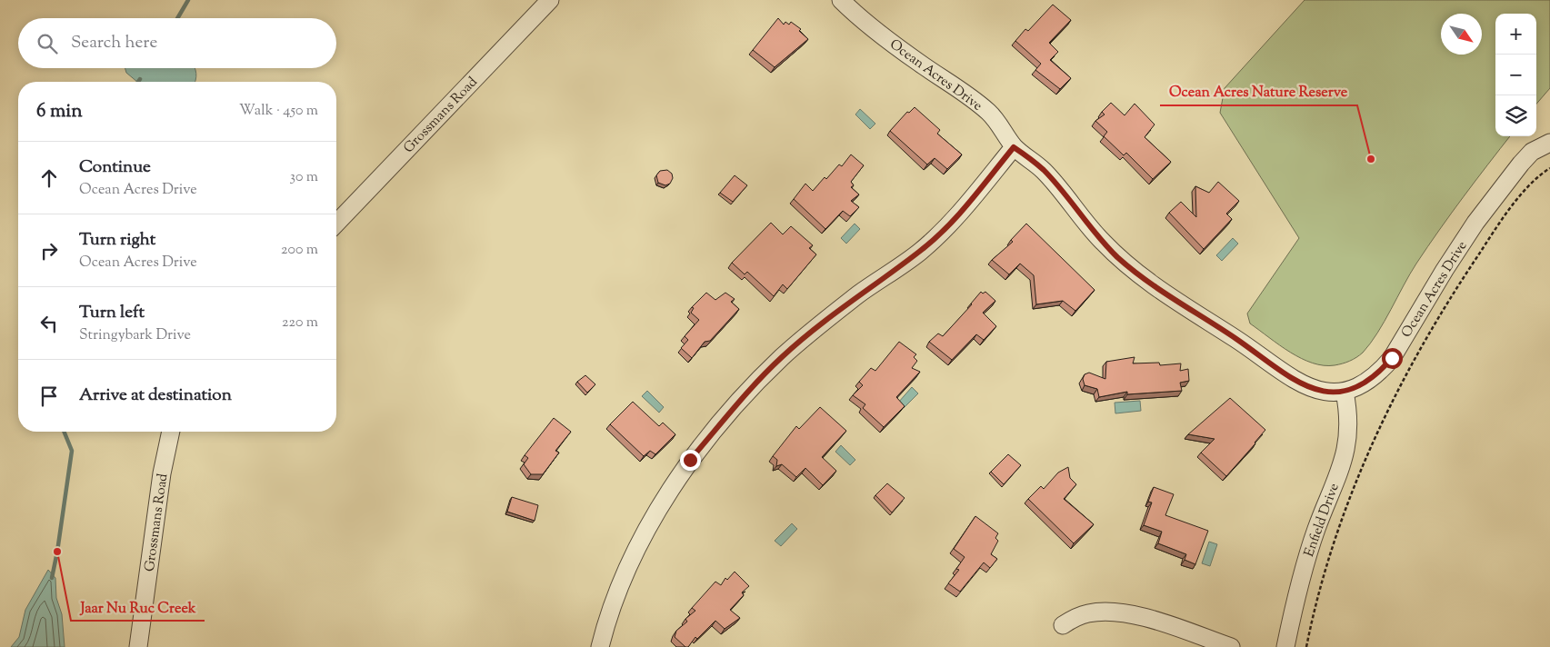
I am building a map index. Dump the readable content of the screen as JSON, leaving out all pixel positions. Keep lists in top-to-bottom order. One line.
{"streets":{"street":["Ocean Acres Drive","Grossmans Road","Enfield Drive"]},"crossings":[["Ocean Acres Drive","Enfield Drive"]],"places":["Ocean Acres Nature Reserve","Jaar Nu Ruc Creek"],"north":"bottom right","page":{"map_buttons":["+","−"],"search":"Search here","heading":["6 min","Walk · 450 m"],"list":[["Continue","Ocean Acres Drive","30 m"],["Turn right","Ocean Acres Drive","200 m"],["Turn left","Stringybark Drive","220 m"],"Arrive at destination"]}}
